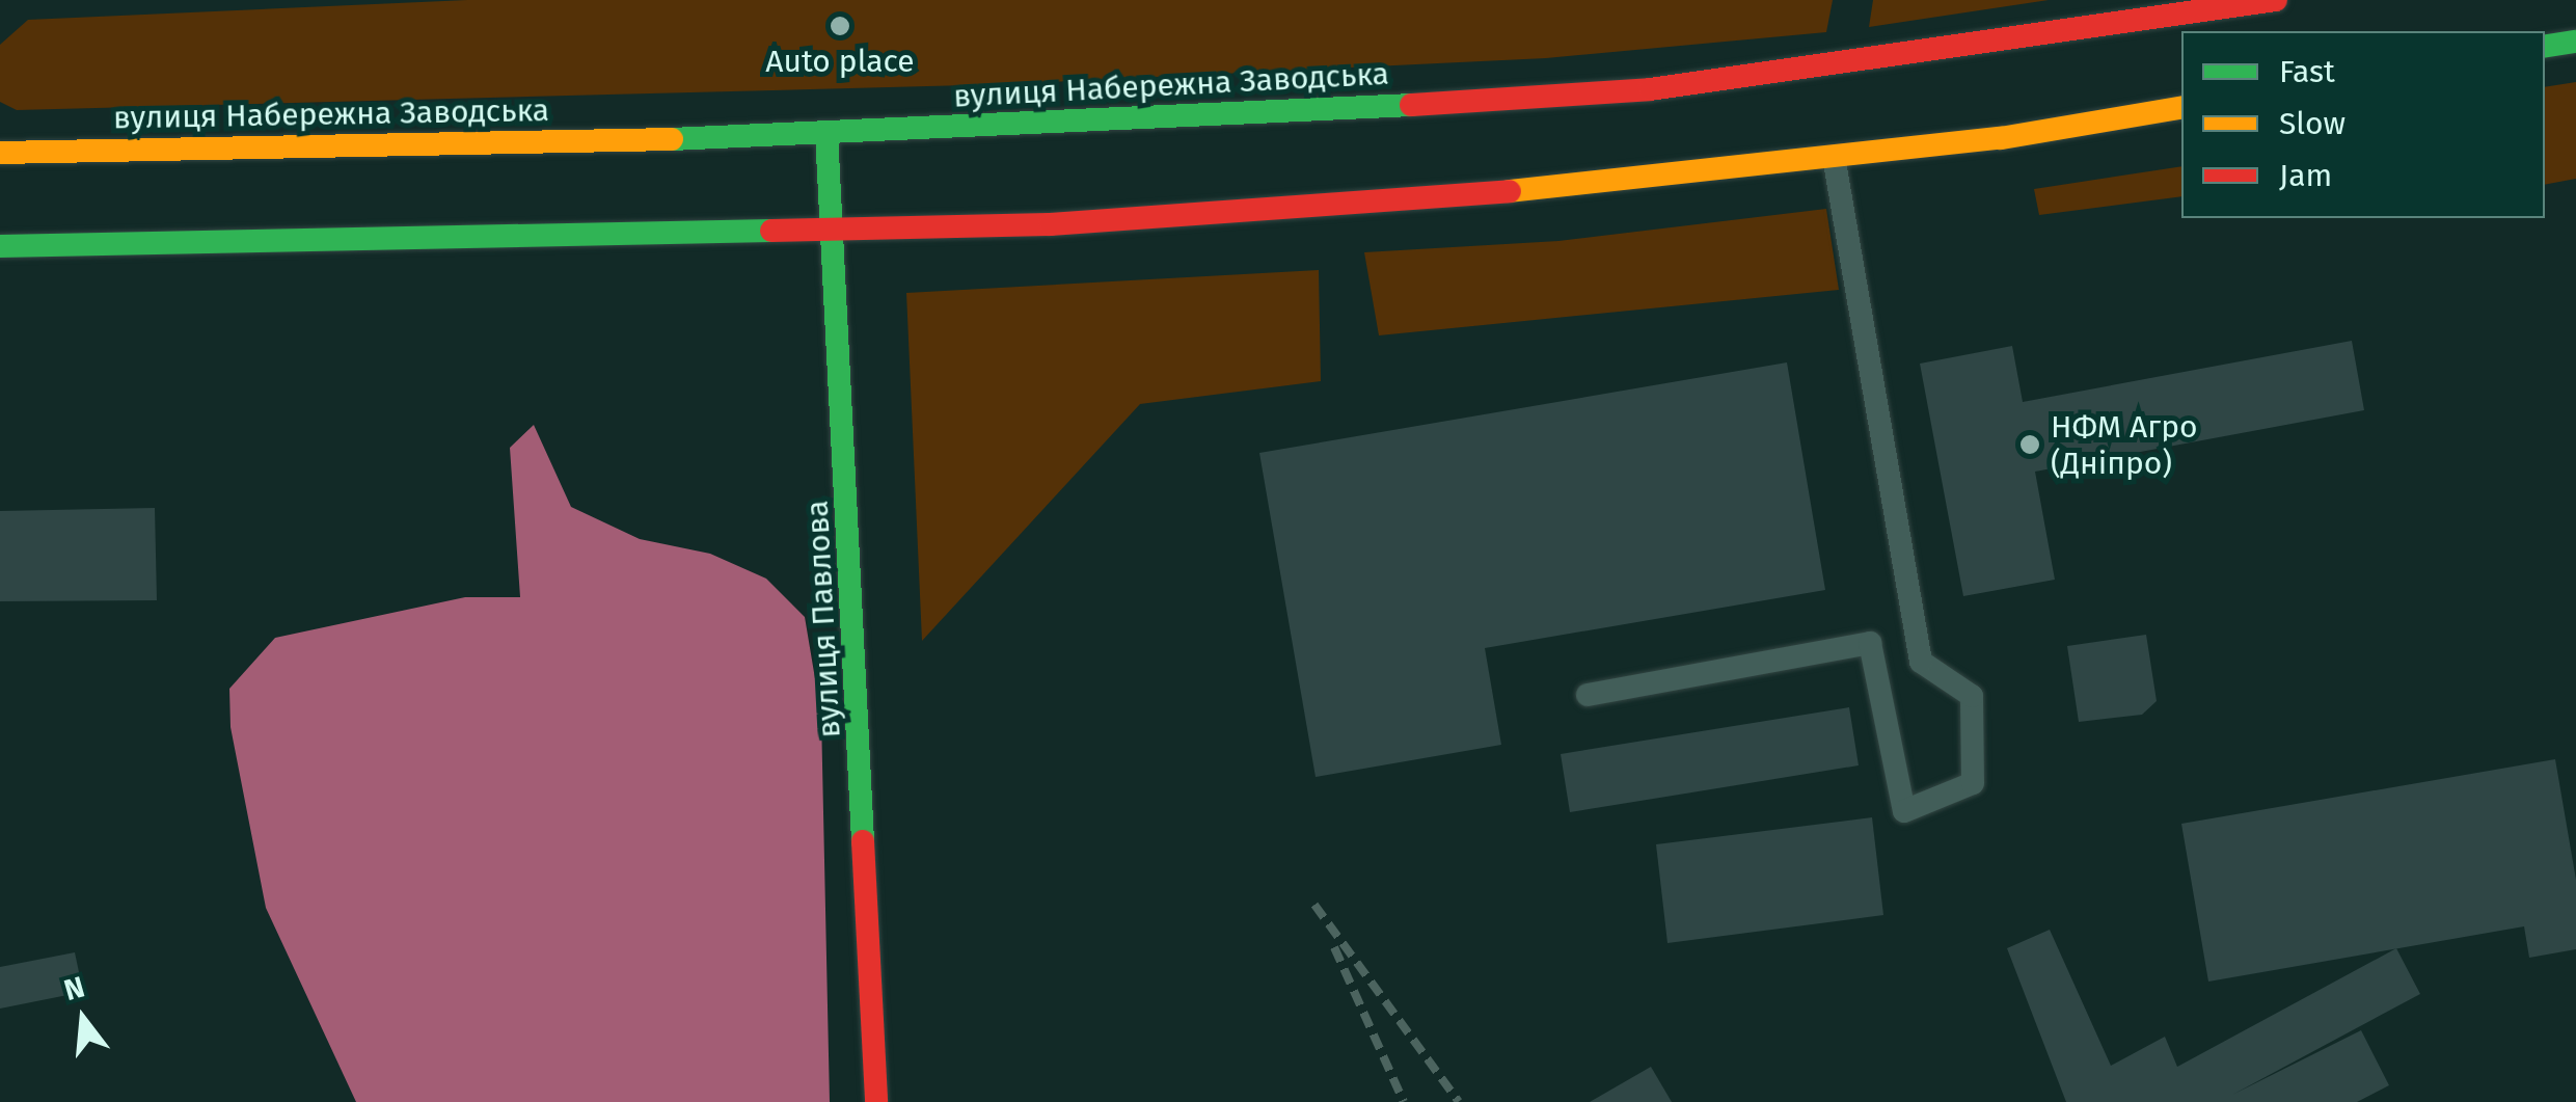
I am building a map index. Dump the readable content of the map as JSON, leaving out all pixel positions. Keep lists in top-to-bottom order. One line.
{"streets":{"main road":["вулиця Набережна Заводська","вулиця Павлова"]},"crossings":[["вулиця Набережна Заводська","вулиця Павлова"]],"places":["Auto place","НФМ Агро (Дніпро)"],"legend":["Fast","Slow","Jam"],"north":"top"}
